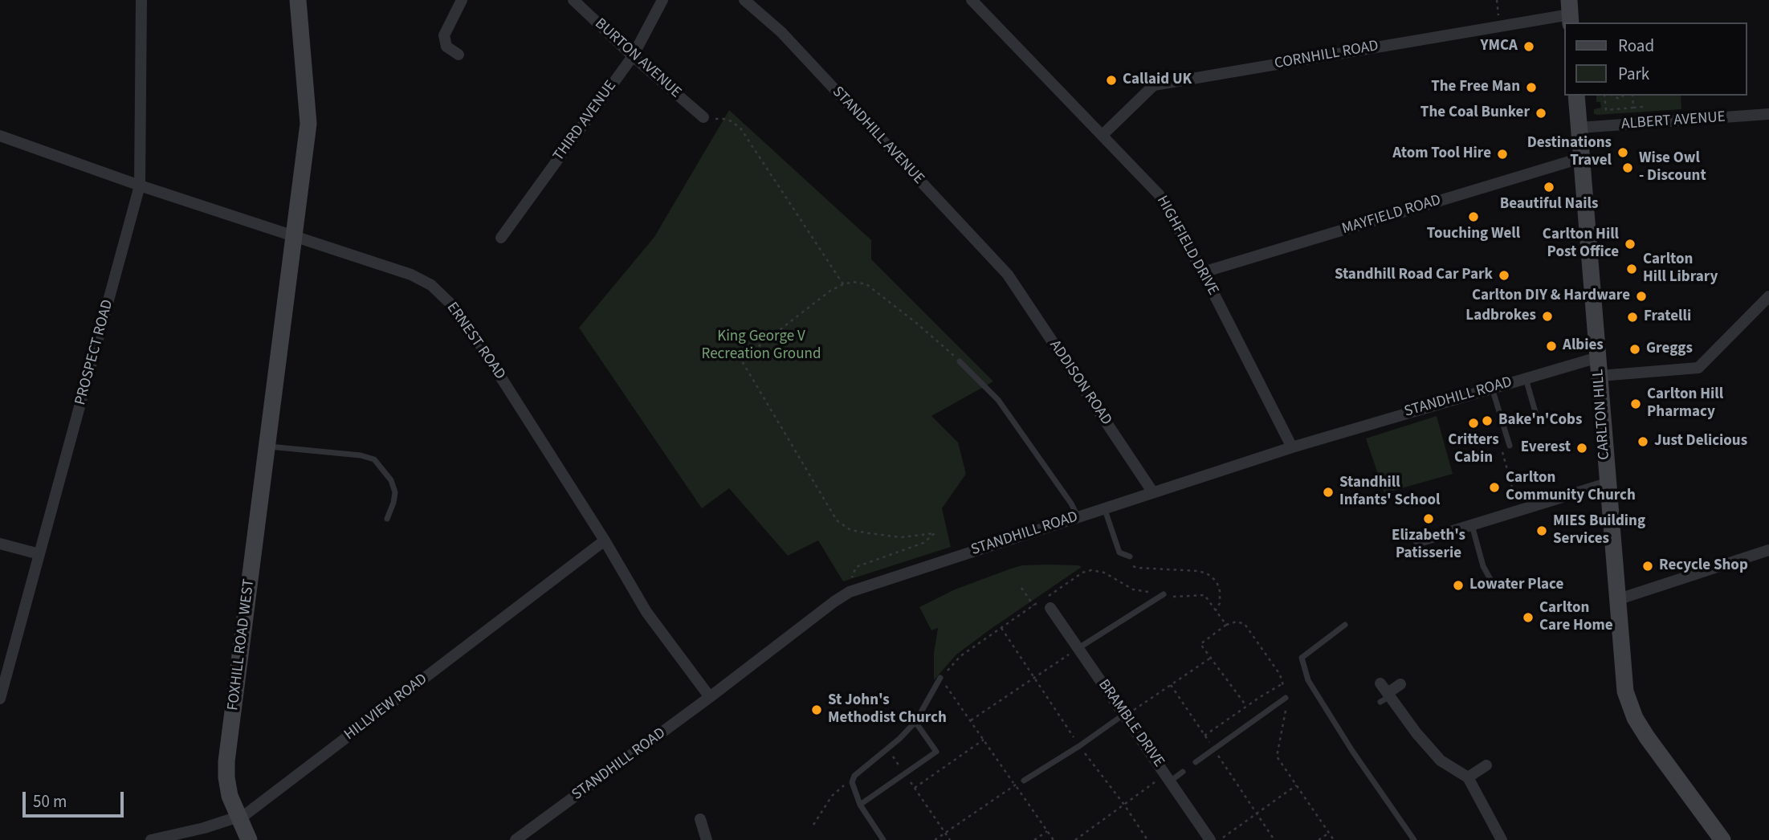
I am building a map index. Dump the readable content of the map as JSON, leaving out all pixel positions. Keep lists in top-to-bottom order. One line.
{"streets":{"street":["CORNHILL ROAD","BURTON AVENUE","THIRD AVENUE","ALBERT AVENUE","STANDHILL AVENUE","MAYFIELD ROAD","HIGHFIELD DRIVE","ERNEST ROAD","PROSPECT ROAD","ADDISON ROAD","STANDHILL ROAD","CARLTON HILL","FOXHILL ROAD WEST","HILLVIEW ROAD","BRAMBLE DRIVE"]},"crossings":[["CORNHILL ROAD","HIGHFIELD DRIVE"],["BURTON AVENUE","THIRD AVENUE"],["ALBERT AVENUE","CARLTON HILL"],["STANDHILL AVENUE","ADDISON ROAD"],["MAYFIELD ROAD","HIGHFIELD DRIVE"],["MAYFIELD ROAD","CARLTON HILL"],["HIGHFIELD DRIVE","STANDHILL ROAD"],["ERNEST ROAD","PROSPECT ROAD"],["ERNEST ROAD","STANDHILL ROAD"],["ERNEST ROAD","FOXHILL ROAD WEST"],["ERNEST ROAD","HILLVIEW ROAD"],["ADDISON ROAD","STANDHILL ROAD"],["STANDHILL ROAD","CARLTON HILL"],["FOXHILL ROAD WEST","HILLVIEW ROAD"]],"parks":["King George V Recreation Ground"],"places":["YMCA","Callaid UK","The Free Man","The Coal Bunker","Destinations Travel","Atom Tool Hire","Wise Owl - Discount","Beautiful Nails","Touching Well","Carlton Hill Post Office","Carlton Hill Library","Standhill Road Car Park","Carlton DIY & Hardware","Ladbrokes","Fratelli","Albies","Greggs","Carlton Hill Pharmacy","Bake'n'Cobs","Critters Cabin","Just Delicious","Everest","Carlton Community Church","Standhill Infants' School","Elizabeth's Patisserie","MIES Building Services","Recycle Shop","Lowater Place","Carlton Care Home","St John's Methodist Church"],"legend":["Road","Park"],"scale_bar":"50 m"}
